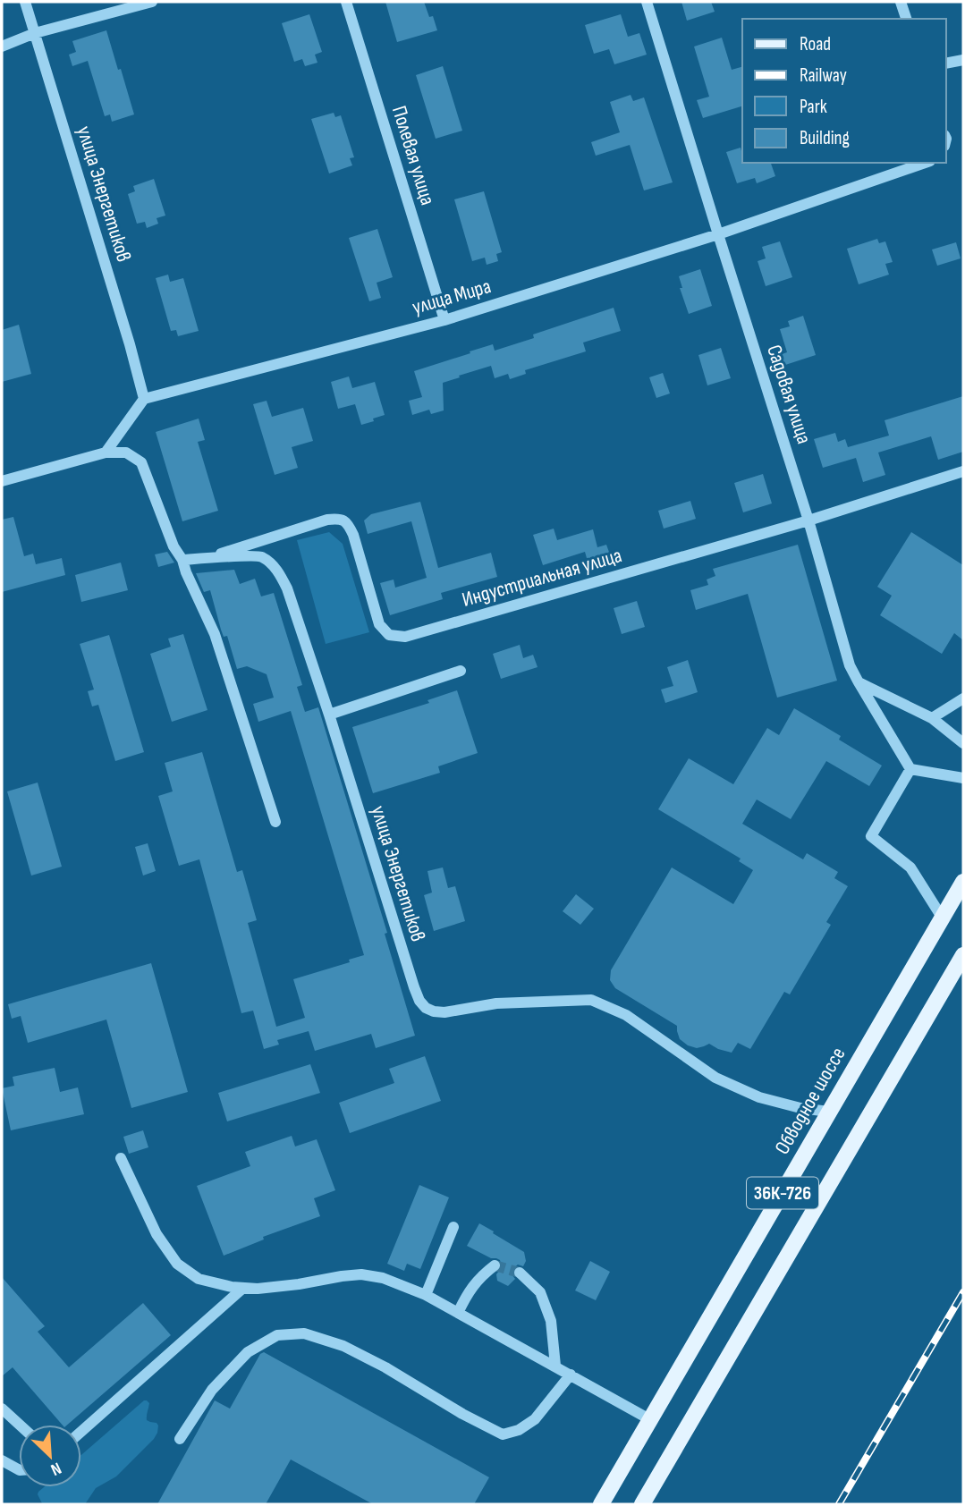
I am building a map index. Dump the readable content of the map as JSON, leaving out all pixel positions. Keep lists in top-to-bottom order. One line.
{"streets":{"main road":["Обводное шоссе","36К-726"],"street":["Полевая улица","улица Энергетиков","улица Мира","Садовая улица","Индустриальная улица"]},"crossings":[["Полевая улица","улица Мира"],["улица Энергетиков","улица Мира"],["улица Энергетиков","Индустриальная улица"],["улица Энергетиков","Обводное шоссе"],["улица Мира","Садовая улица"],["Садовая улица","Индустриальная улица"]],"legend":["Road","Railway","Park","Building"],"north":"bottom right"}
